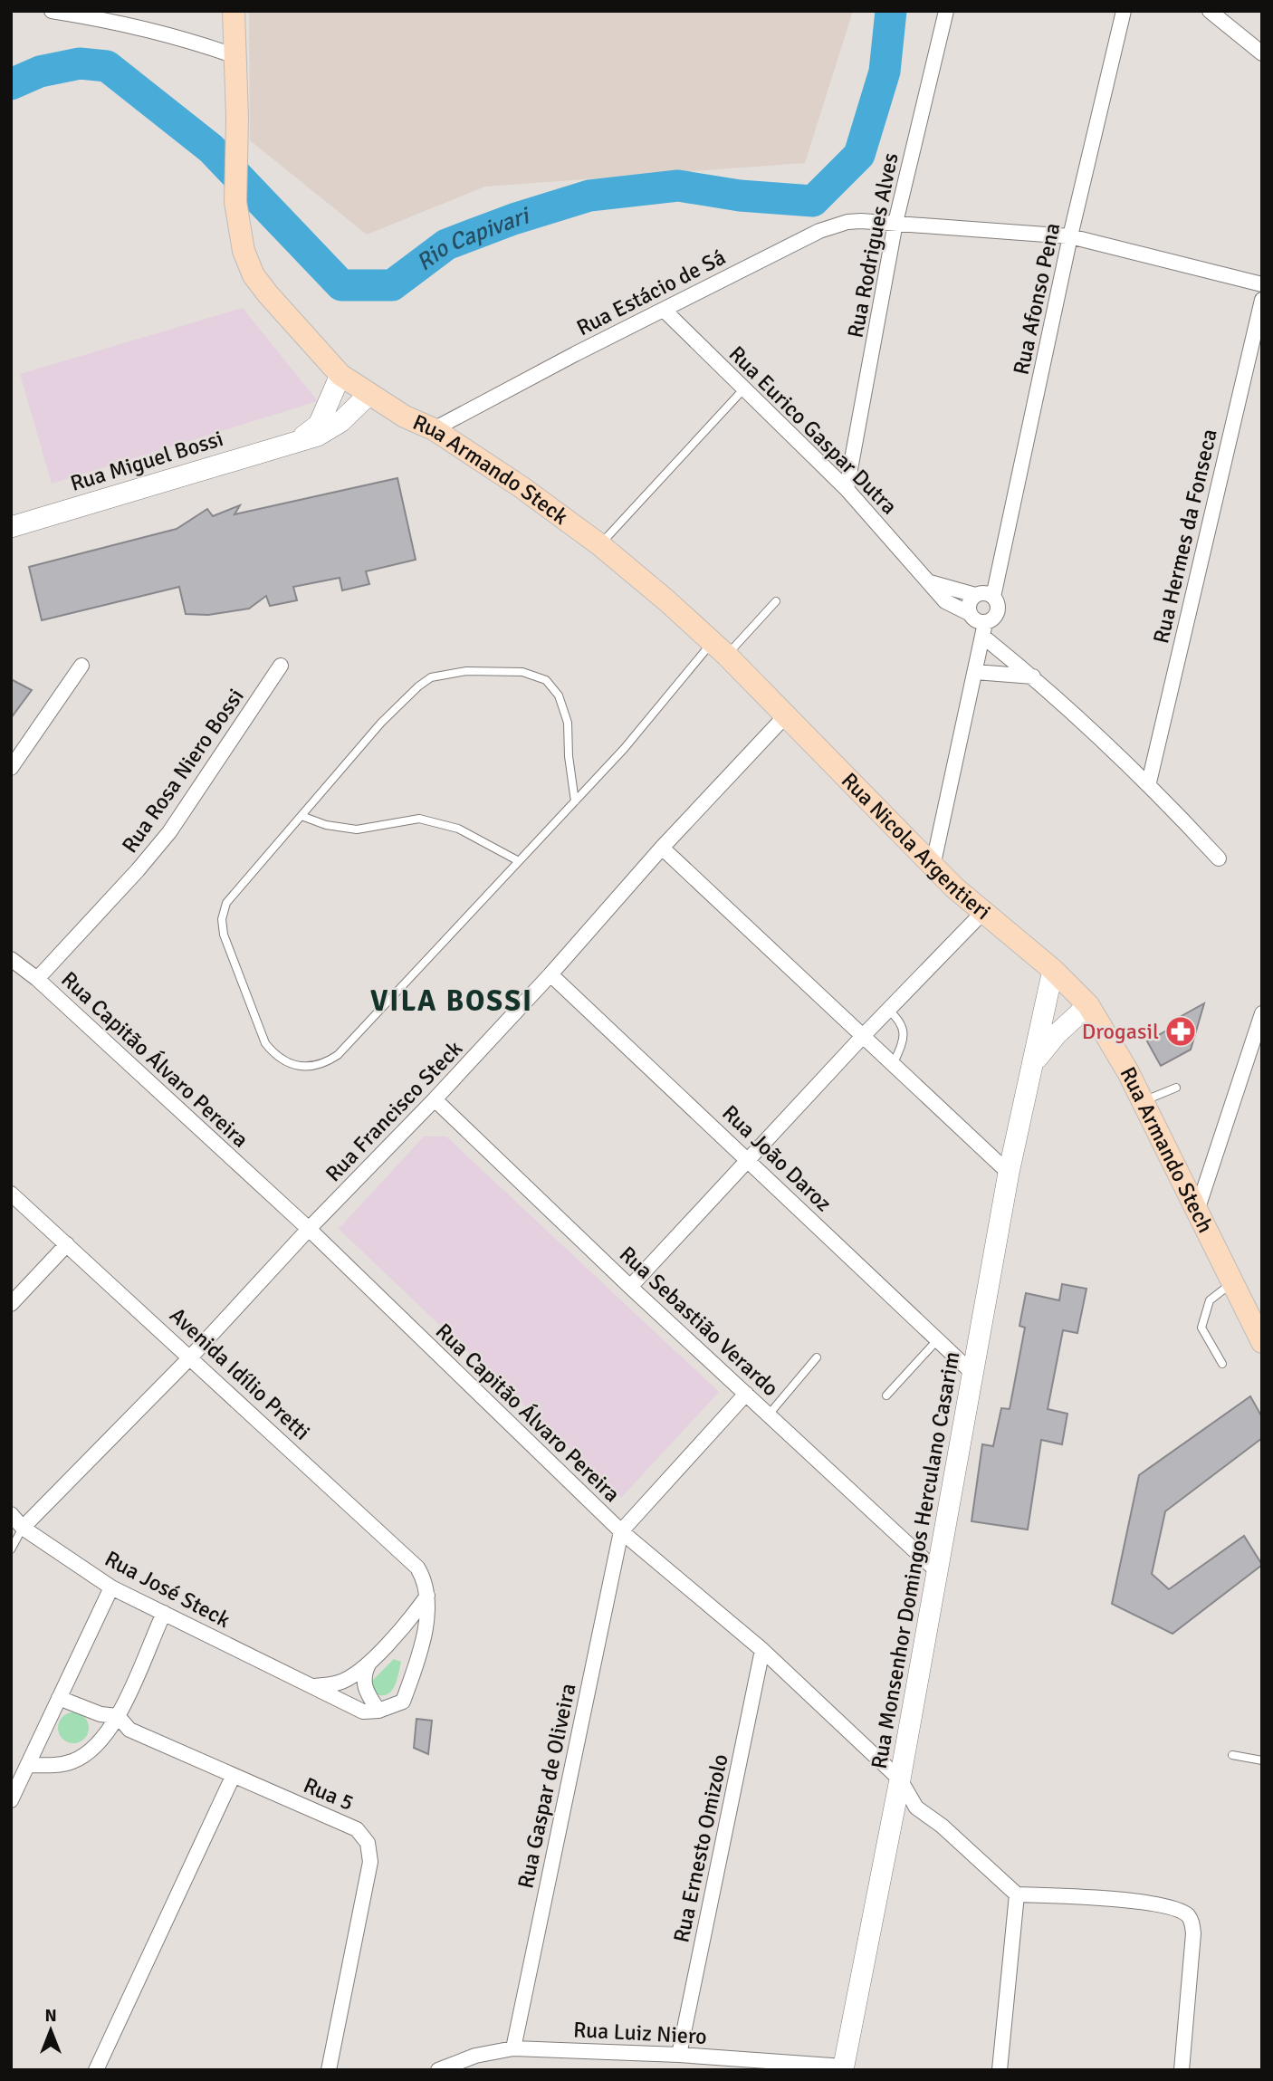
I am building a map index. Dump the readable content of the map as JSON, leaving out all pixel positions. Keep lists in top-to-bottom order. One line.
{"streets":{"main road":["Rua Miguel Bossi","Rua Armando Steck","Rua Nicola Argentieri","Rua Armando Stech","Rua Monsenhor Domingos Herculano Casarim"],"street":["Rua Rodrigues Alves","Rua Estácio de Sá","Rua Afonso Pena","Rua Eurico Gaspar Dutra","Rua Hermes da Fonseca","Rua Rosa Niero Bossi","Rua Capitão Álvaro Pereira","Rua Francisco Steck","Rua João Daroz","Rua Sebastião Verardo","Avenida Idílio Pretti","Rua José Steck","Rua Gaspar de Oliveira","Rua 5","Rua Ernesto Omizolo","Rua Luiz Niero"]},"crossings":[["Rua Rodrigues Alves","Rua Estácio de Sá"],["Rua Rodrigues Alves","Rua Eurico Gaspar Dutra"],["Rua Estácio de Sá","Rua Afonso Pena"],["Rua Estácio de Sá","Rua Eurico Gaspar Dutra"],["Rua Estácio de Sá","Rua Armando Steck"],["Rua Afonso Pena","Rua Eurico Gaspar Dutra"],["Rua Miguel Bossi","Rua Armando Steck"],["Rua Armando Steck","Rua Nicola Argentieri"],["Rua Armando Steck","Rua Francisco Steck"],["Rua Rosa Niero Bossi","Rua Capitão Álvaro Pereira"],["Rua Nicola Argentieri","Rua Francisco Steck"],["Rua Nicola Argentieri","Rua Armando Stech"],["Rua Nicola Argentieri","Rua Monsenhor Domingos Herculano Casarim"],["Rua Capitão Álvaro Pereira","Rua Francisco Steck"],["Rua Capitão Álvaro Pereira","Rua Monsenhor Domingos Herculano Casarim"],["Rua Capitão Álvaro Pereira","Rua Gaspar de Oliveira"],["Rua Capitão Álvaro Pereira","Rua Ernesto Omizolo"],["Rua Francisco Steck","Rua João Daroz"],["Rua Francisco Steck","Rua Sebastião Verardo"],["Rua Francisco Steck","Avenida Idílio Pretti"],["Rua Francisco Steck","Rua José Steck"],["Rua Armando Stech","Rua Monsenhor Domingos Herculano Casarim"],["Rua João Daroz","Rua Monsenhor Domingos Herculano Casarim"],["Rua Sebastião Verardo","Rua Monsenhor Domingos Herculano Casarim"],["Rua Monsenhor Domingos Herculano Casarim","Rua Luiz Niero"],["Rua Gaspar de Oliveira","Rua Luiz Niero"],["Rua Ernesto Omizolo","Rua Luiz Niero"]],"districts":["VILA BOSSI"],"water":["Rio Capivari"],"places":{"pharmacy":["Drogasil"]},"north":"top"}
